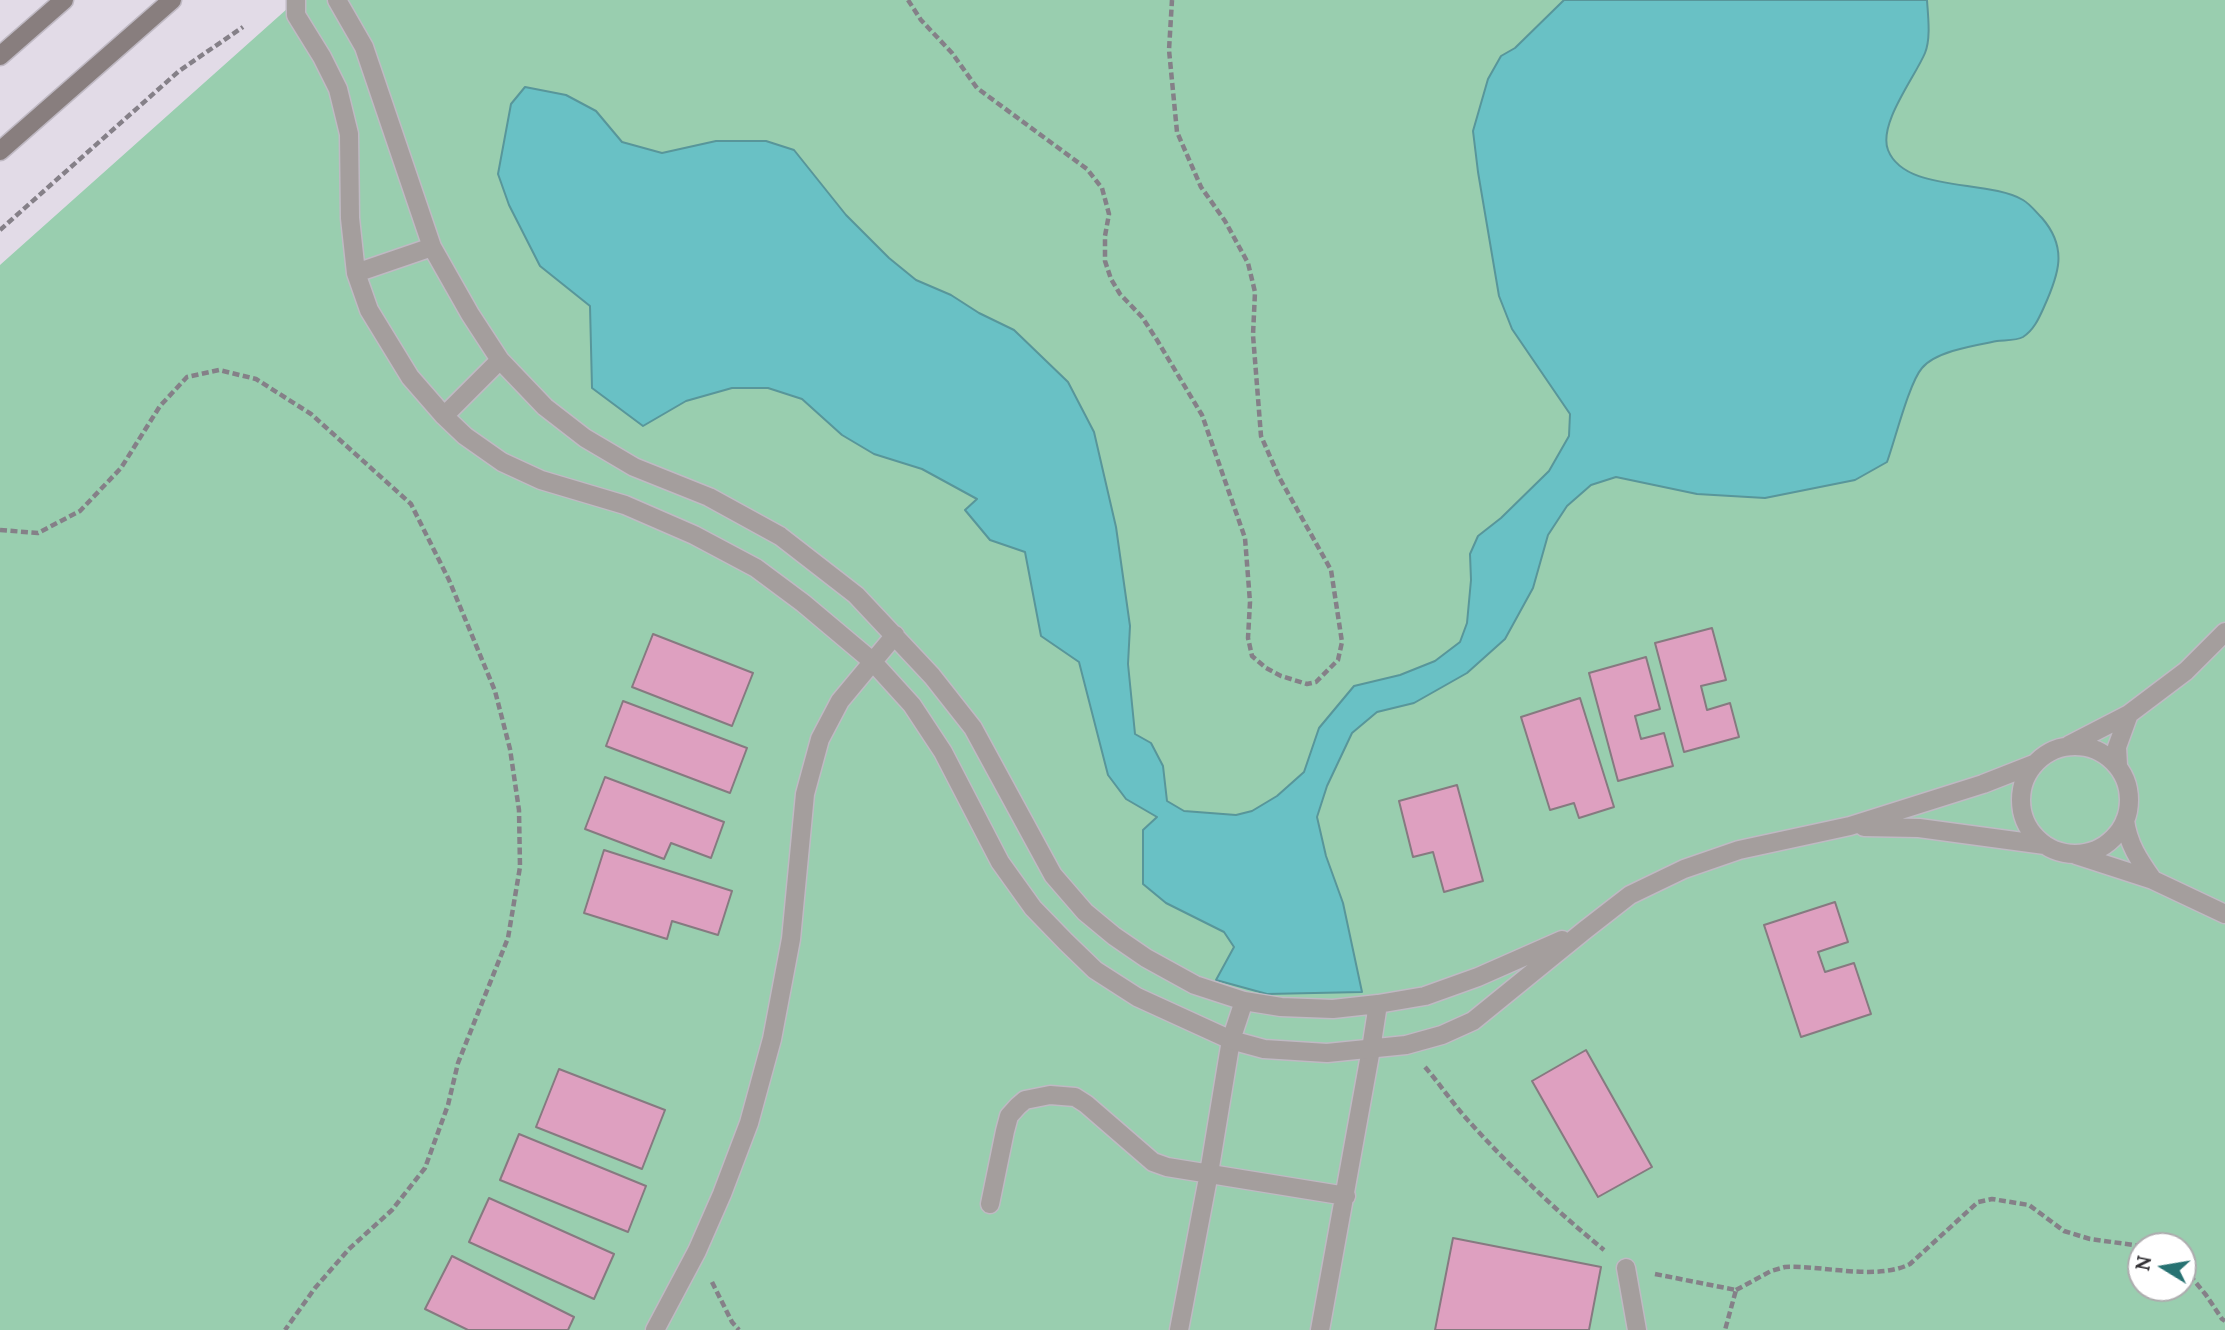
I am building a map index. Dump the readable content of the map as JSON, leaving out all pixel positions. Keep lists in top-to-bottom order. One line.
{"north":"left"}
